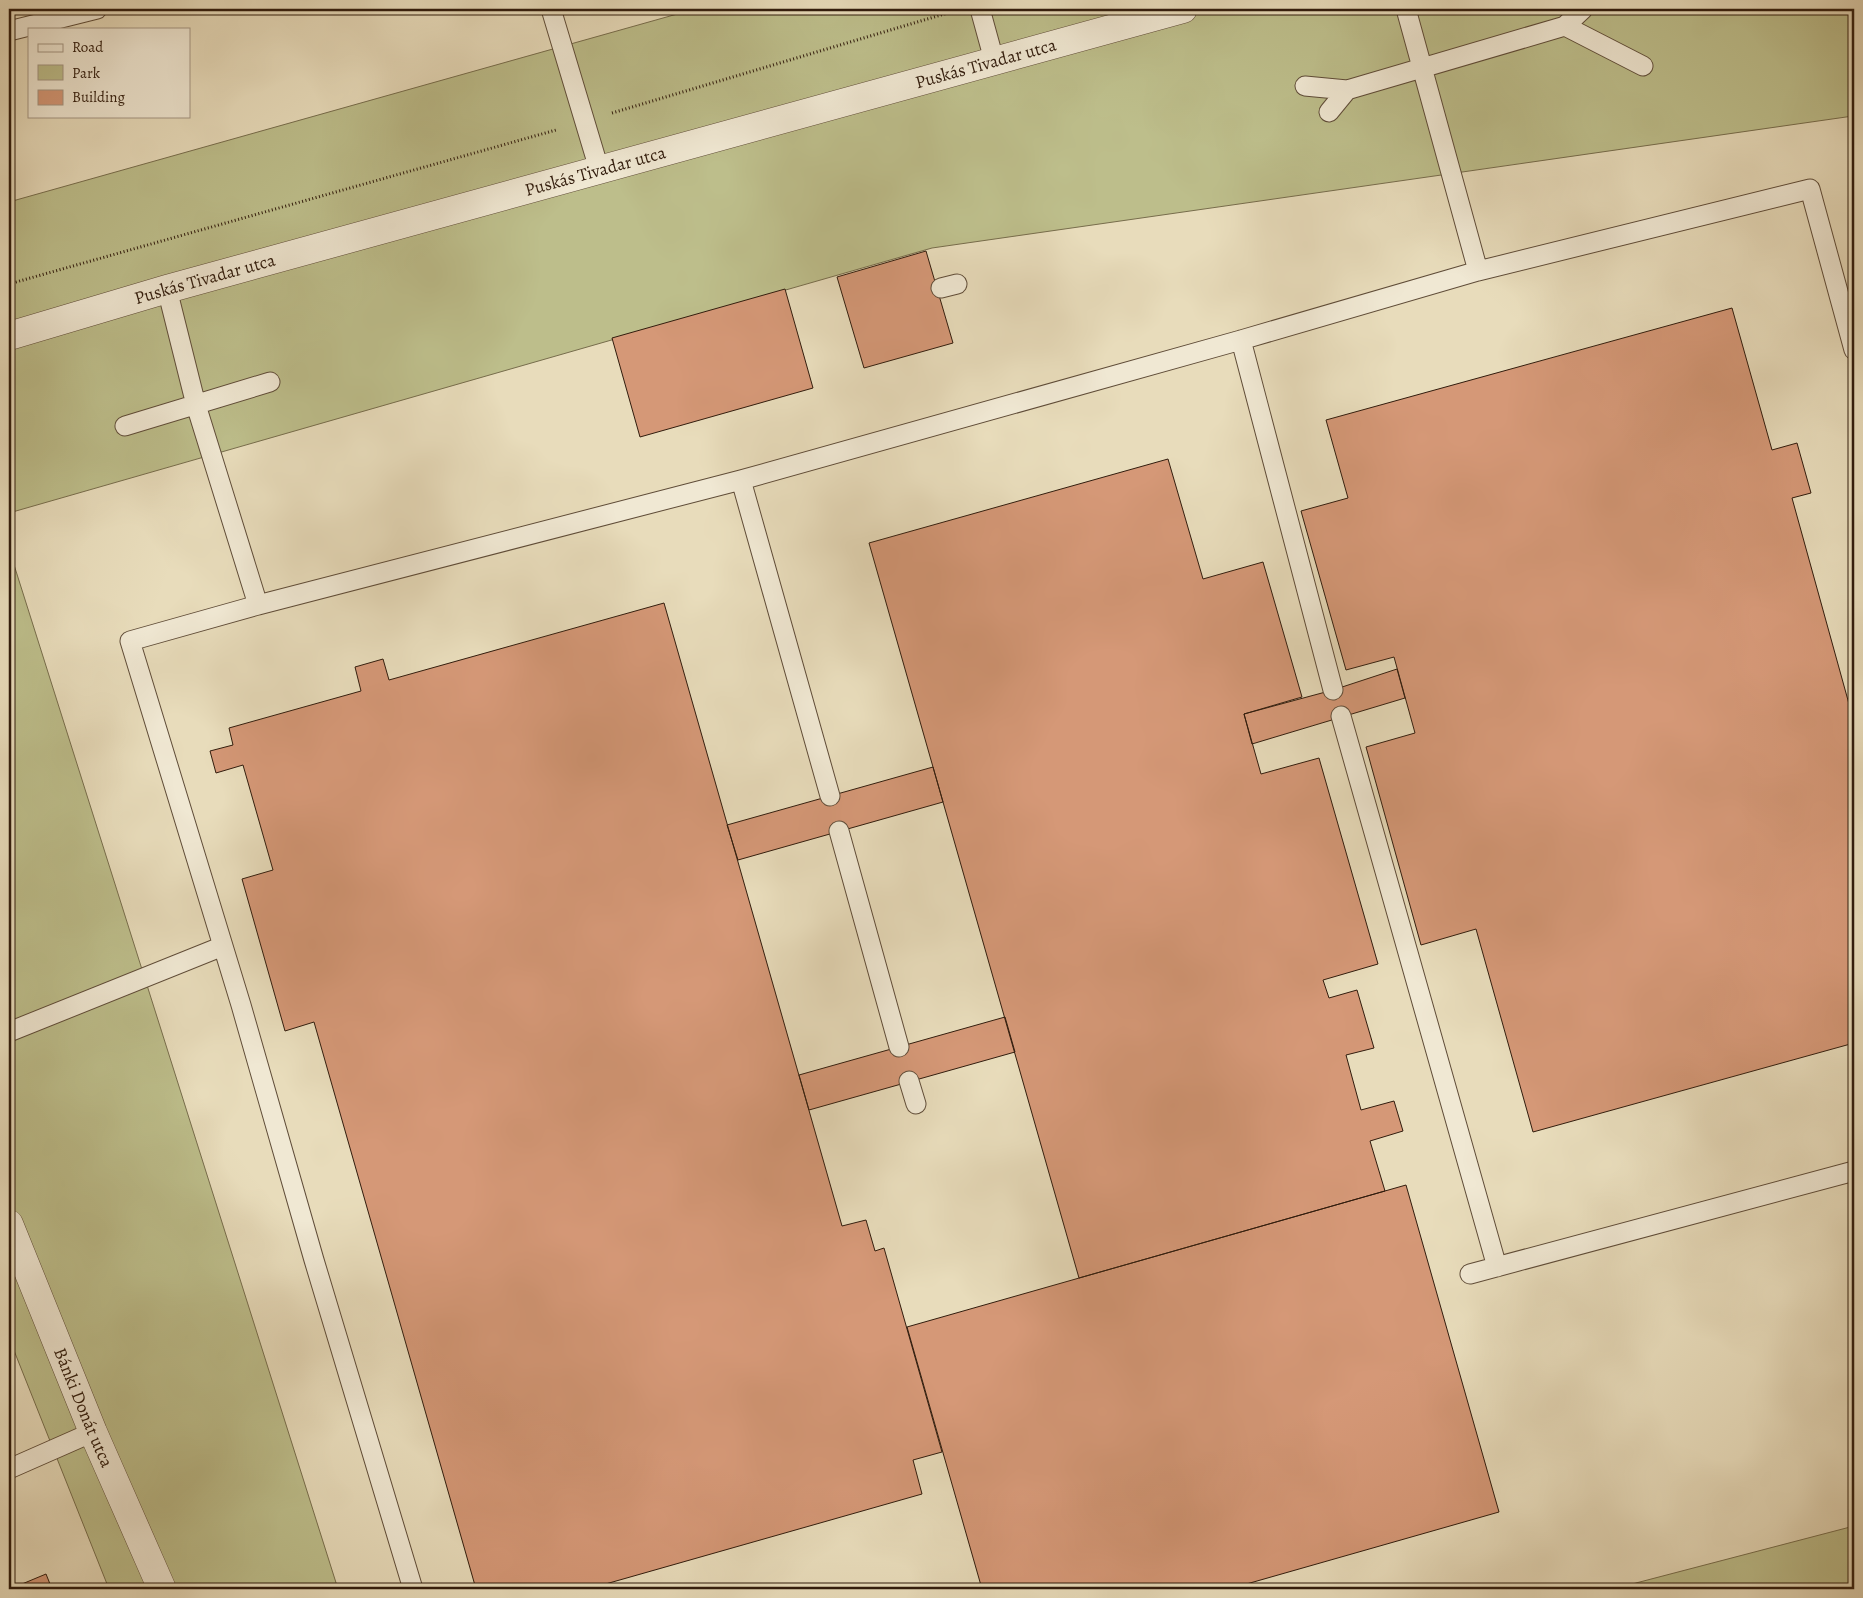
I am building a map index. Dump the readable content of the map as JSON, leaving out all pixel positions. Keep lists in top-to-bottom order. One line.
{"streets":{"street":["Puskás Tivadar utca","Bánki Donát utca"]},"legend":["Road","Park","Building"]}
